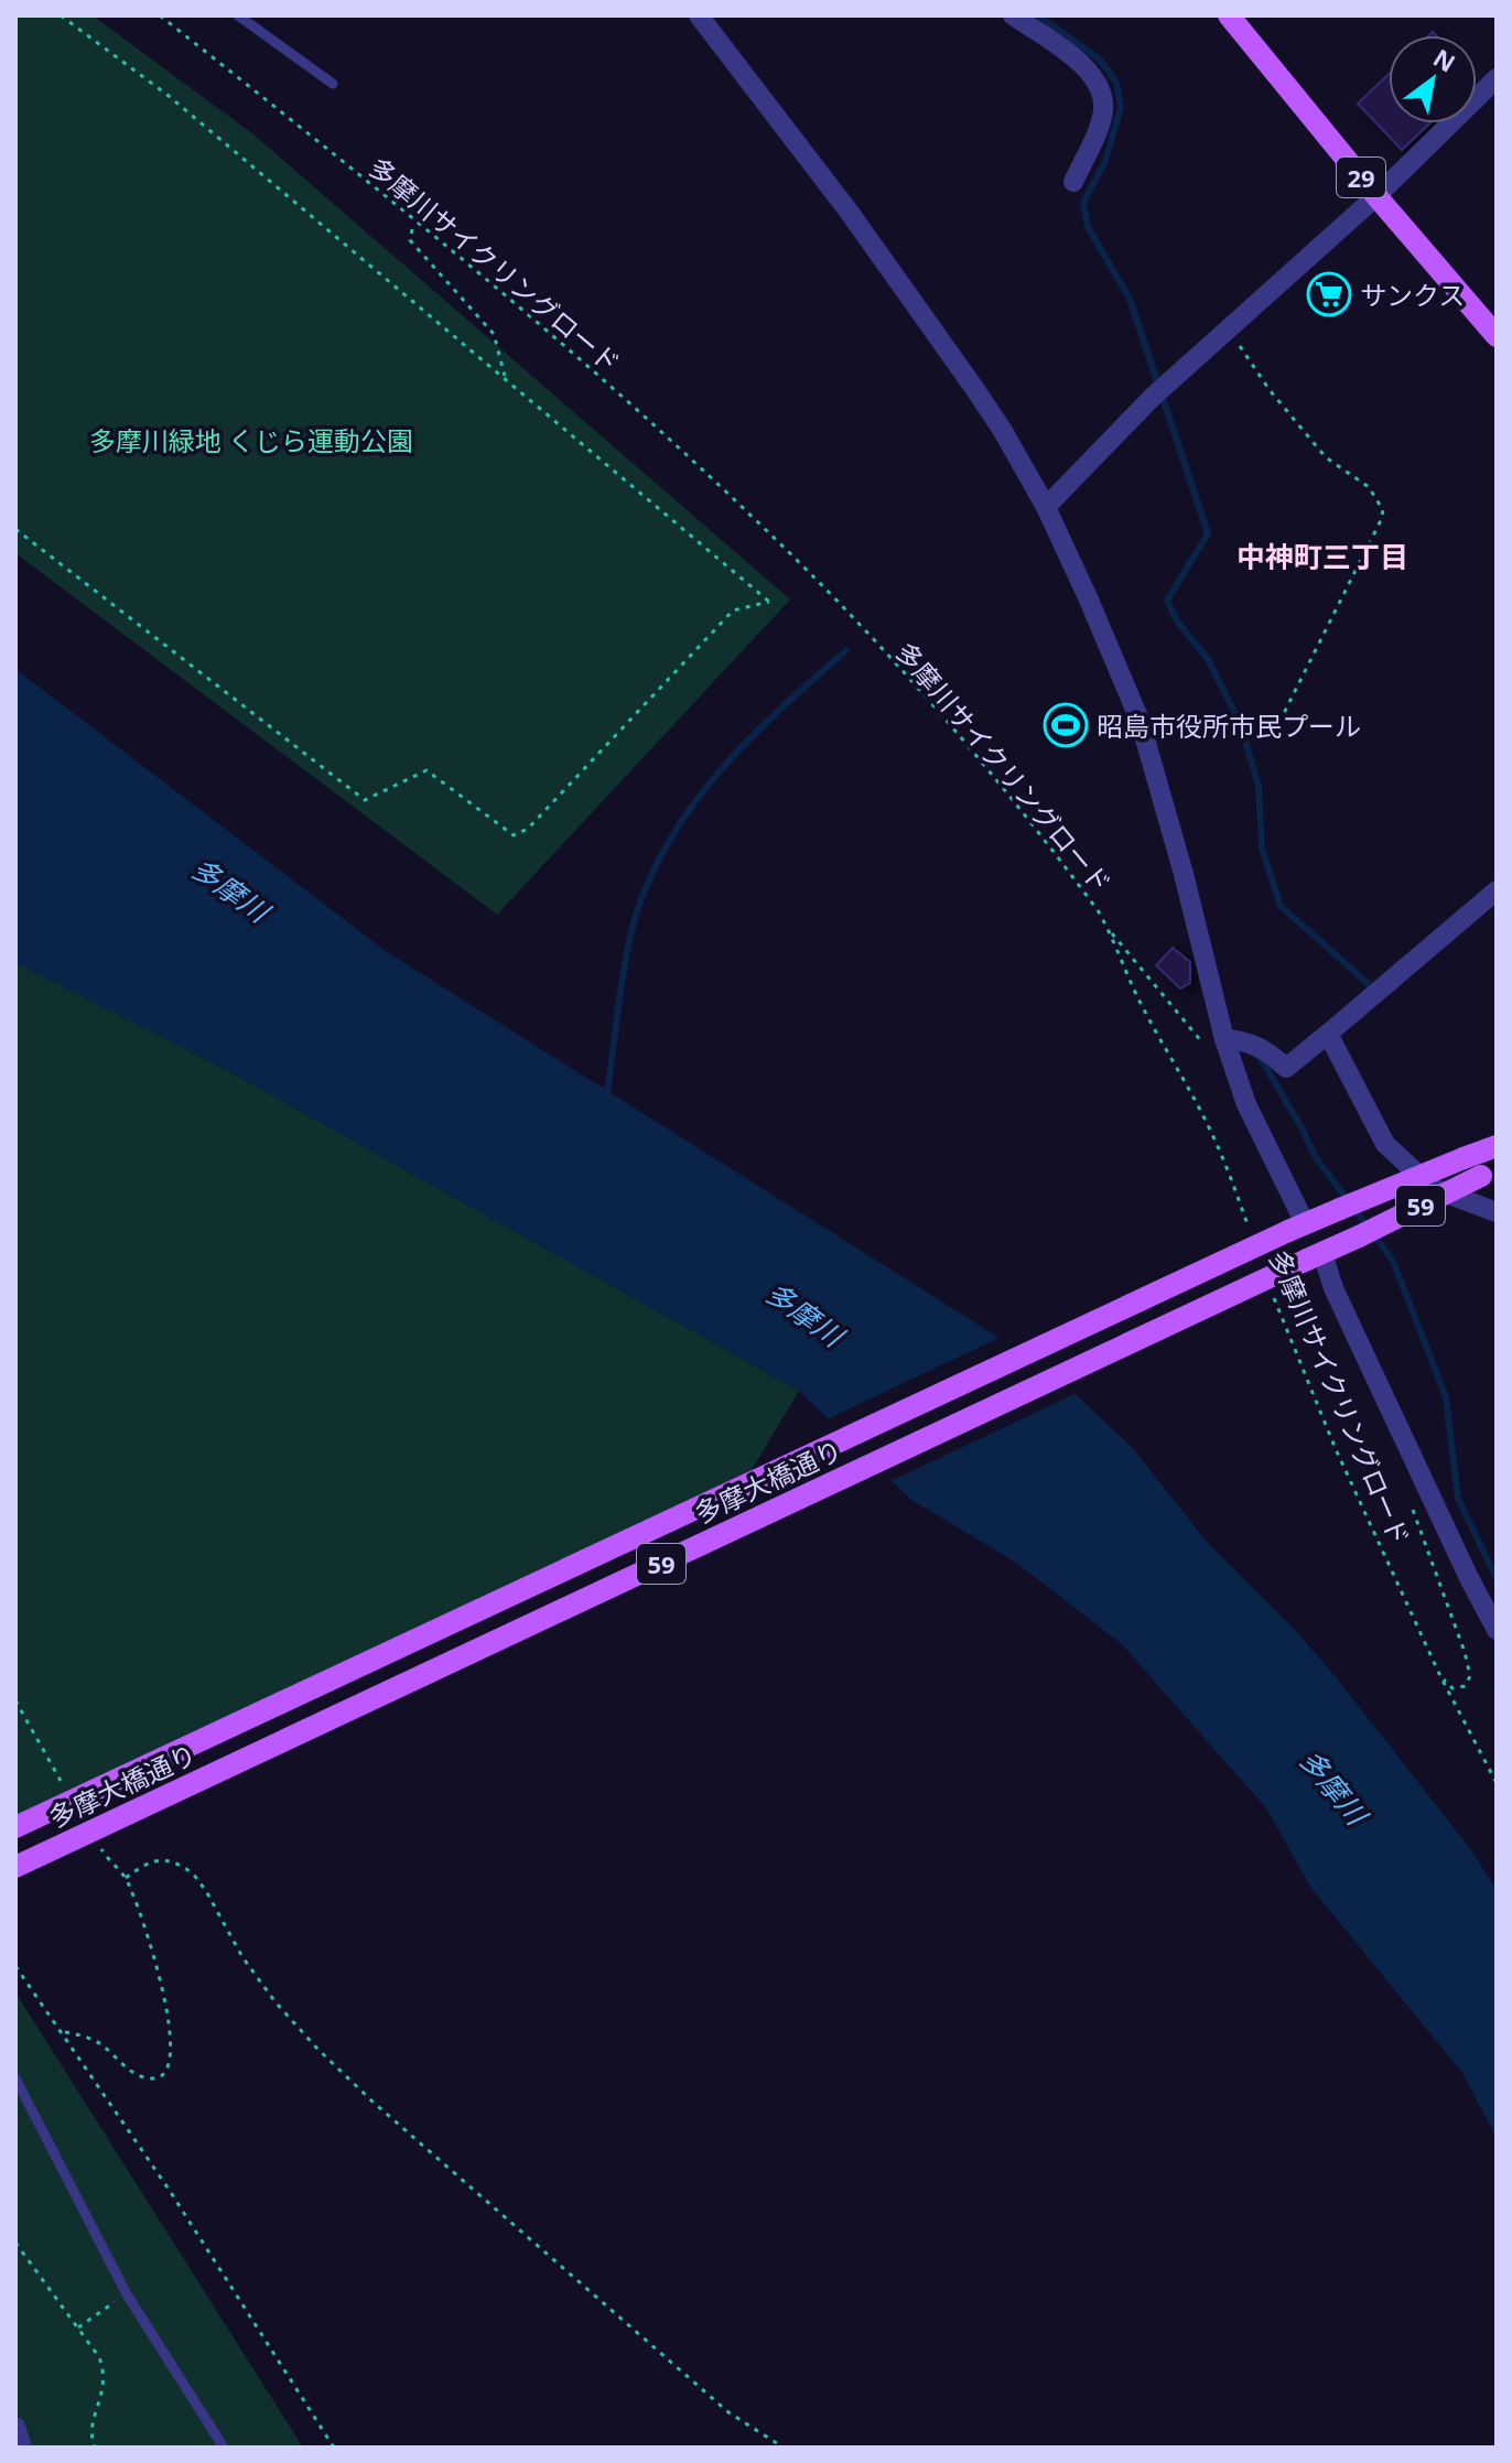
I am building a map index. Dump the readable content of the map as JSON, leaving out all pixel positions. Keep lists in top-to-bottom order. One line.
{"streets":{"main road":["29","59","多摩大橋通り"],"path":["多摩川サイクリングロード"]},"districts":["中神町三丁目"],"water":["多摩川"],"parks":["多摩川緑地 くじら運動公園"],"places":{"supermarket":["サンクス"],"sports":["昭島市役所市民プール"]},"north":"top right"}
